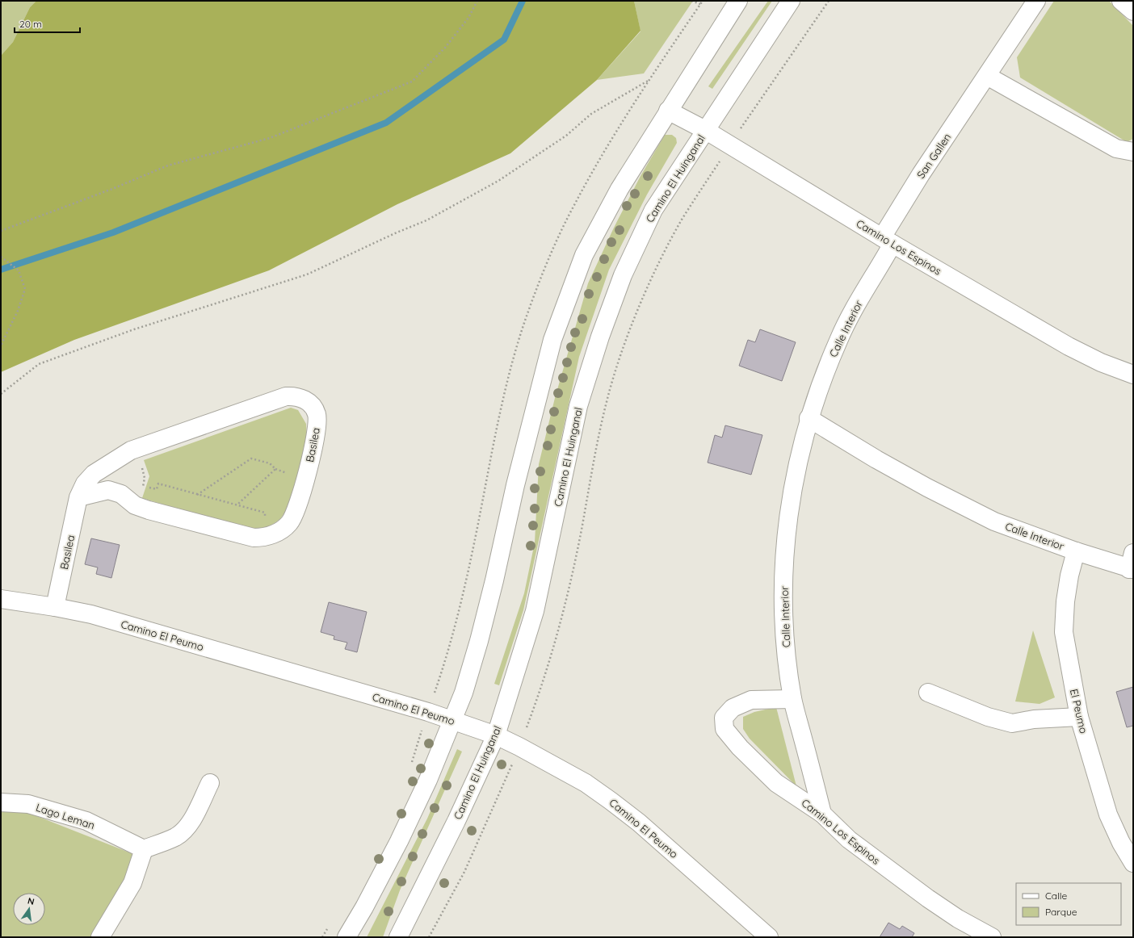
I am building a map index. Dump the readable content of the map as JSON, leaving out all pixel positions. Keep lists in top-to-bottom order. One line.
{"streets":{"street":["San Gallen","Camino El Huinganal","Camino Los Espinos","Calle Interior","Basilea","Camino El Peumo","El Peumo","Lago Leman"]},"crossings":[["San Gallen","Camino Los Espinos"],["San Gallen","Calle Interior"],["Camino El Huinganal","Camino Los Espinos"],["Camino El Huinganal","Camino El Peumo"],["Camino Los Espinos","Calle Interior"],["Calle Interior","El Peumo"],["Basilea","Camino El Peumo"]],"legend":["Calle","Parque"],"scale_bar":"20 m","north":"top"}
